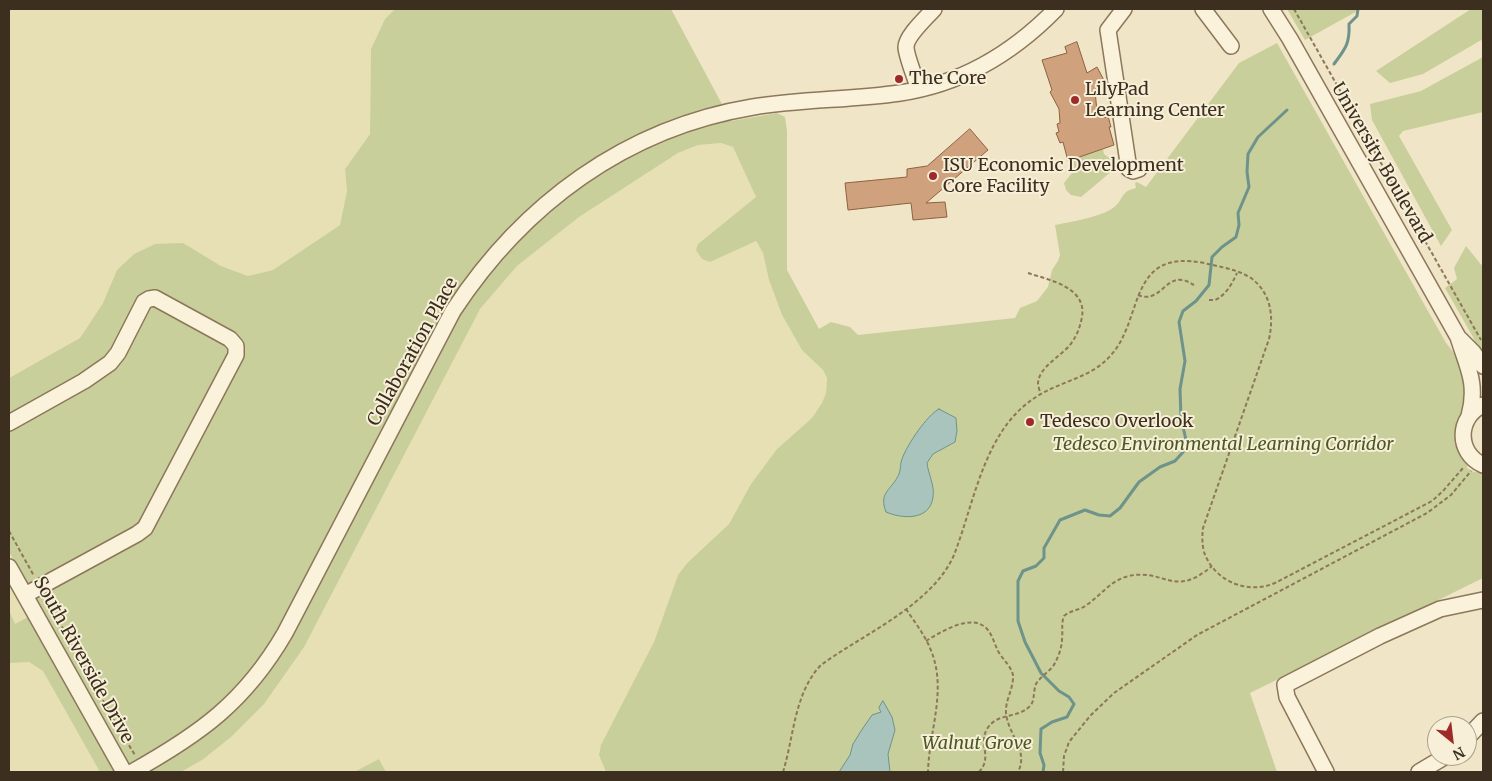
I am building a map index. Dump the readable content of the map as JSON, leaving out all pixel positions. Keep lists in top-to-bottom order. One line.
{"streets":{"street":["University Boulevard","Collaboration Place","South Riverside Drive"]},"parks":["Tedesco Environmental Learning Corridor","Walnut Grove"],"places":["The Core","LilyPad Learning Center","ISU Economic Development Core Facility","Tedesco Overlook"],"north":"bottom right"}
